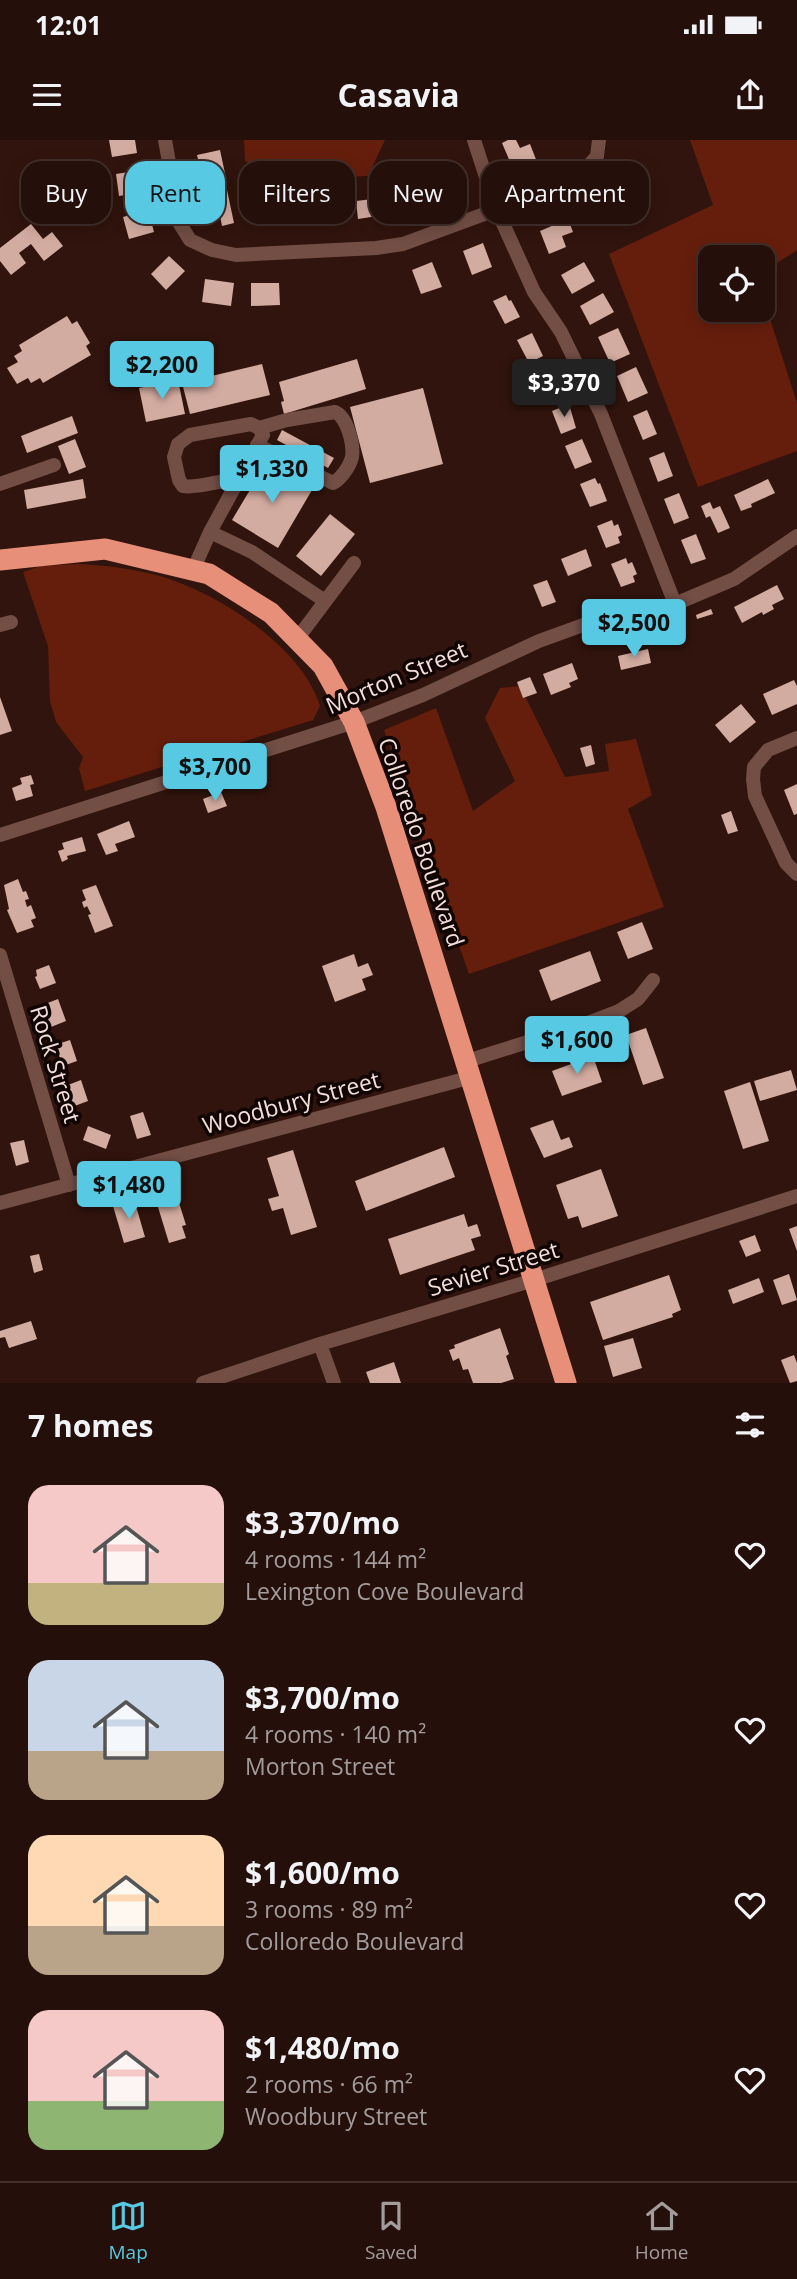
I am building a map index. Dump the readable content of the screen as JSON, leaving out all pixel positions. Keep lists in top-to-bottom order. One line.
{"streets":{"highway":["Colloredo Boulevard"],"street":["Morton Street","Rock Street","Woodbury Street","Sevier Street"]},"crossings":[["Morton Street","Colloredo Boulevard"],["Colloredo Boulevard","Woodbury Street"],["Colloredo Boulevard","Sevier Street"],["Rock Street","Woodbury Street"]],"page":{"status":"12:01","header":"Casavia","chip":["Buy","Rent","Filters","New","Apartment"],"price":["$2,200","$3,370","$1,330","$2,500","$3,700","$1,600","$1,480"],"heading":"7 homes","list":[{"name":"$3,370/mo","note":"4 rooms · 144 m² · Lexington Cove Boulevard"},{"name":"$3,700/mo","note":"4 rooms · 140 m² · Morton Street"},{"name":"$1,600/mo","note":"3 rooms · 89 m² · Colloredo Boulevard"},{"name":"$1,480/mo","note":"2 rooms · 66 m² · Woodbury Street"}],"tabs":["Map","Saved","Home"]}}
